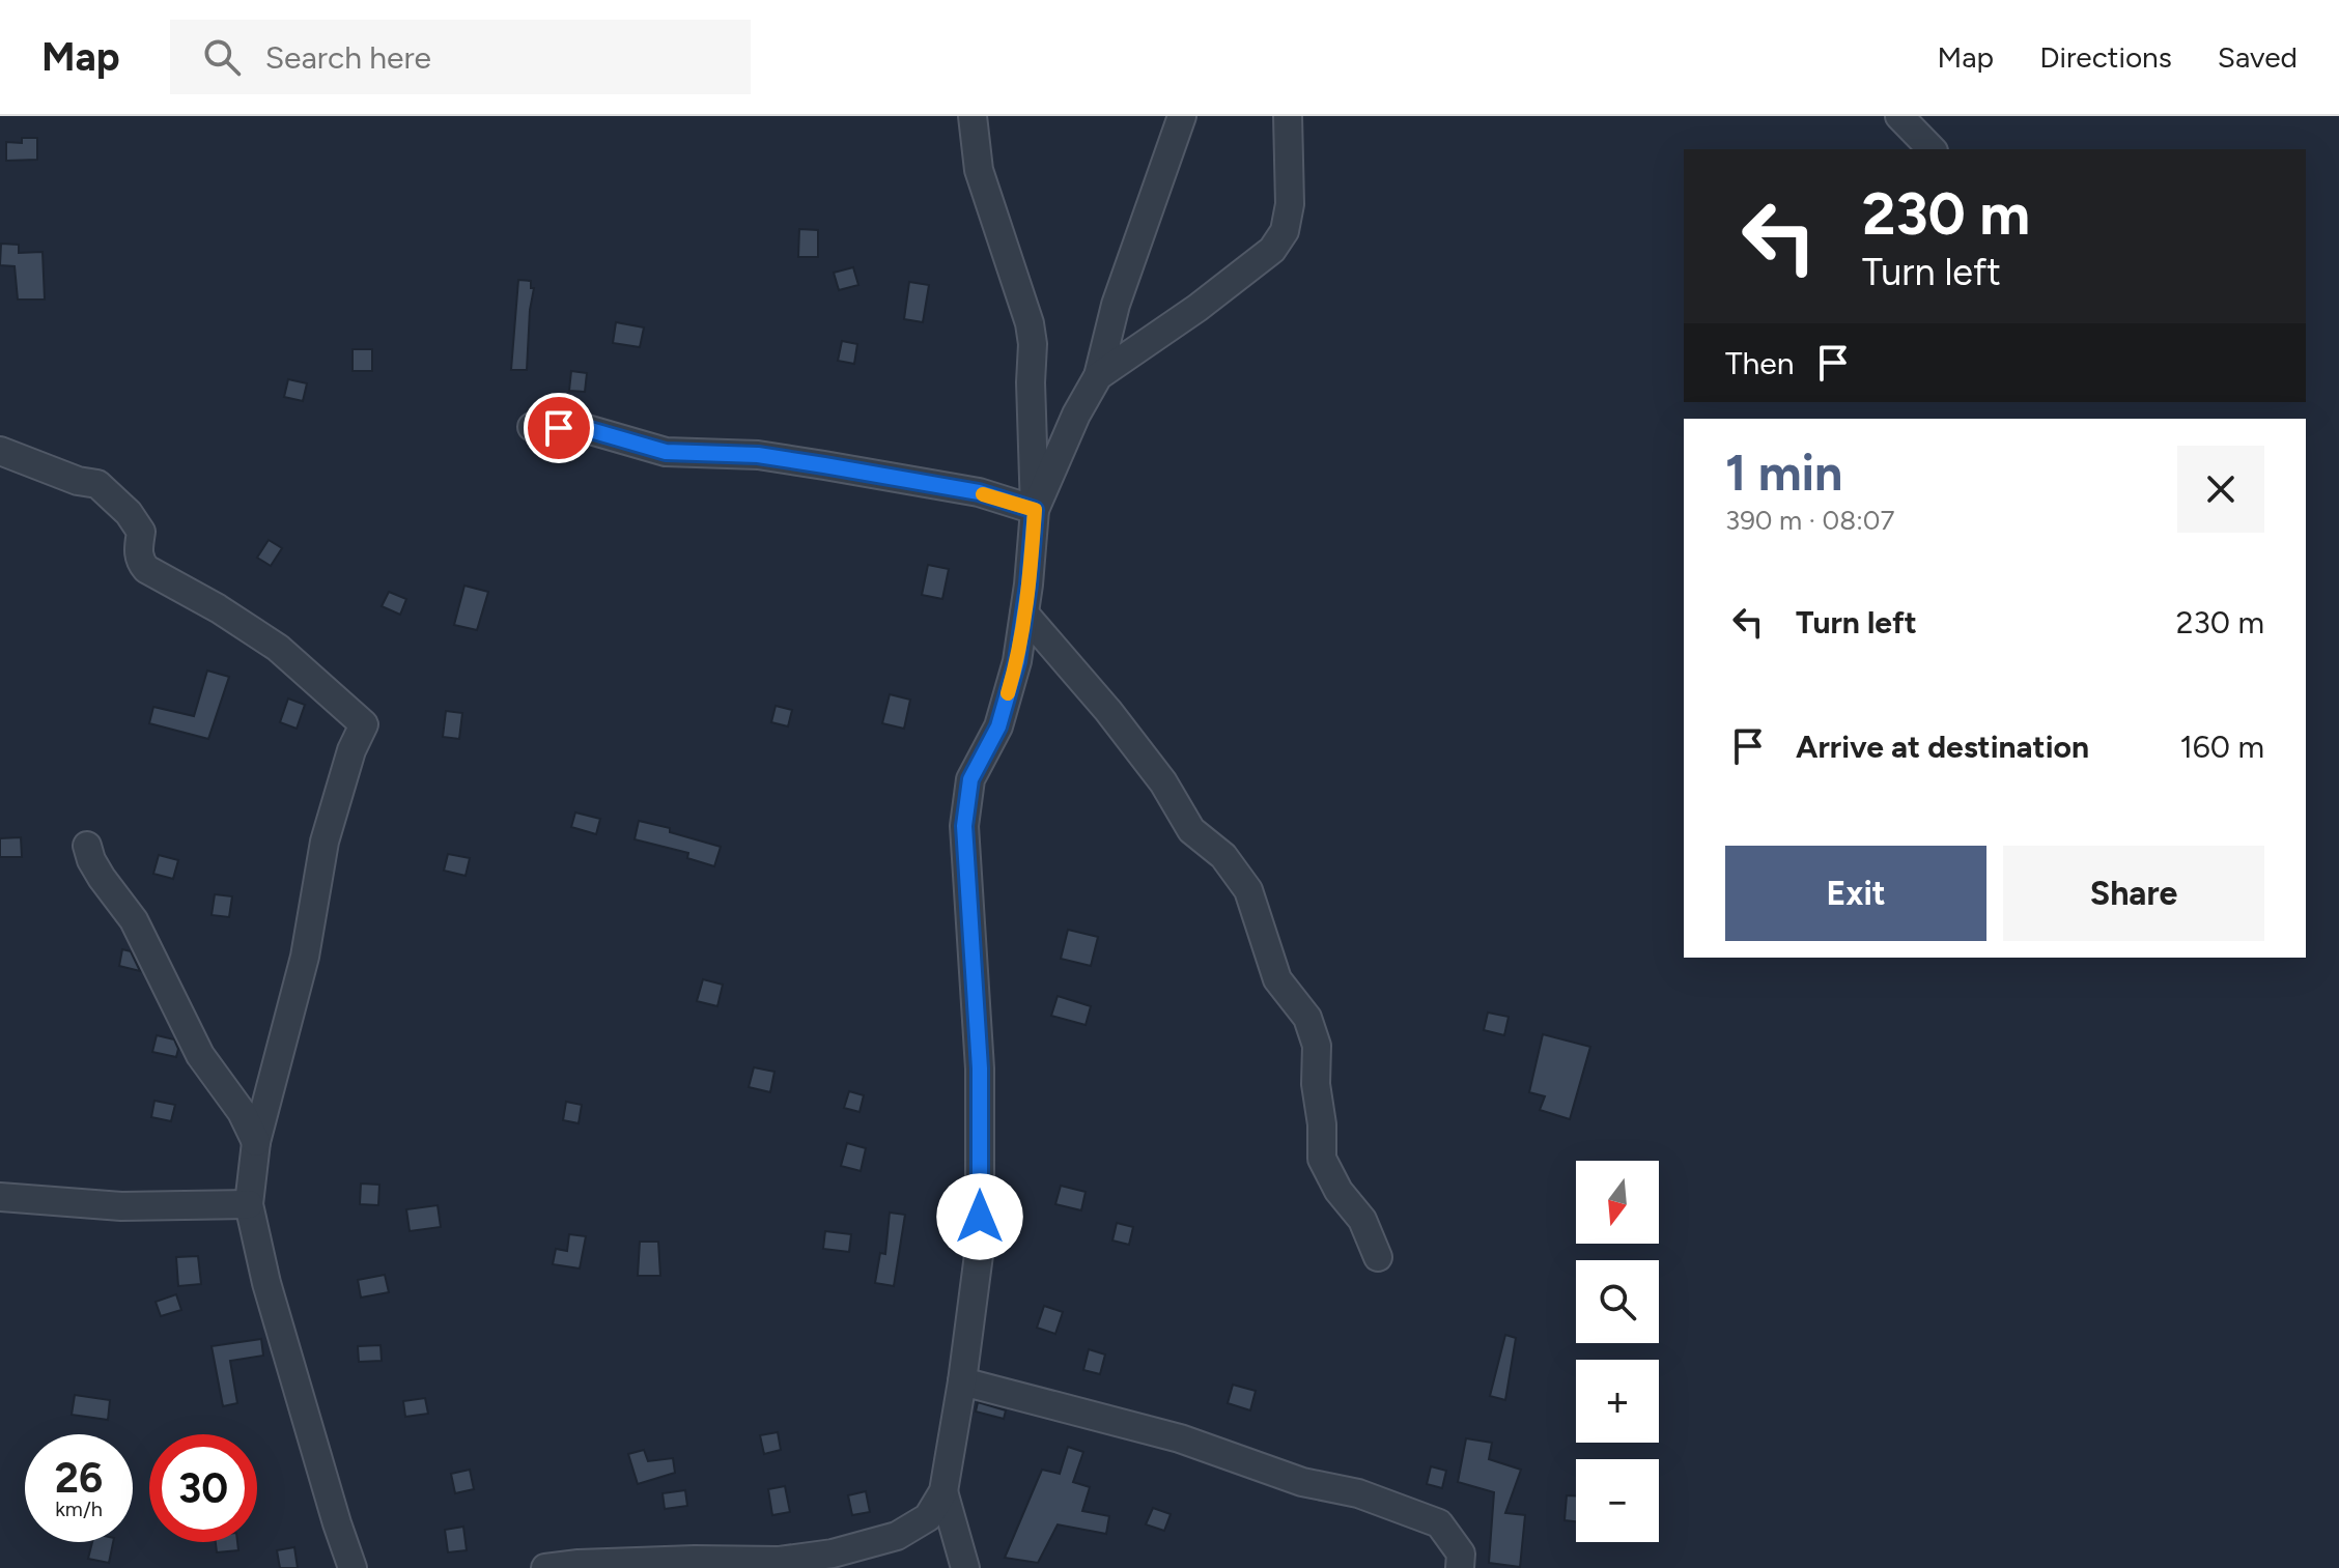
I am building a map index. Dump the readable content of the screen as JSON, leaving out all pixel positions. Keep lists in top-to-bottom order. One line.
{"north":"bottom","page":{"header":"Map","search":"Search here","nav":["Map","Directions","Saved"],"turn":["230 m","Turn left"],"then":"Then","heading":["1 min","390 m · 08:07"],"list":[{"name":"Turn left","value":"230 m"},{"name":"Arrive at destination","value":"160 m"}],"buttons":["Exit","Share"],"map_buttons":["+","−"],"speed":"26 km/h","limit":"30"}}
